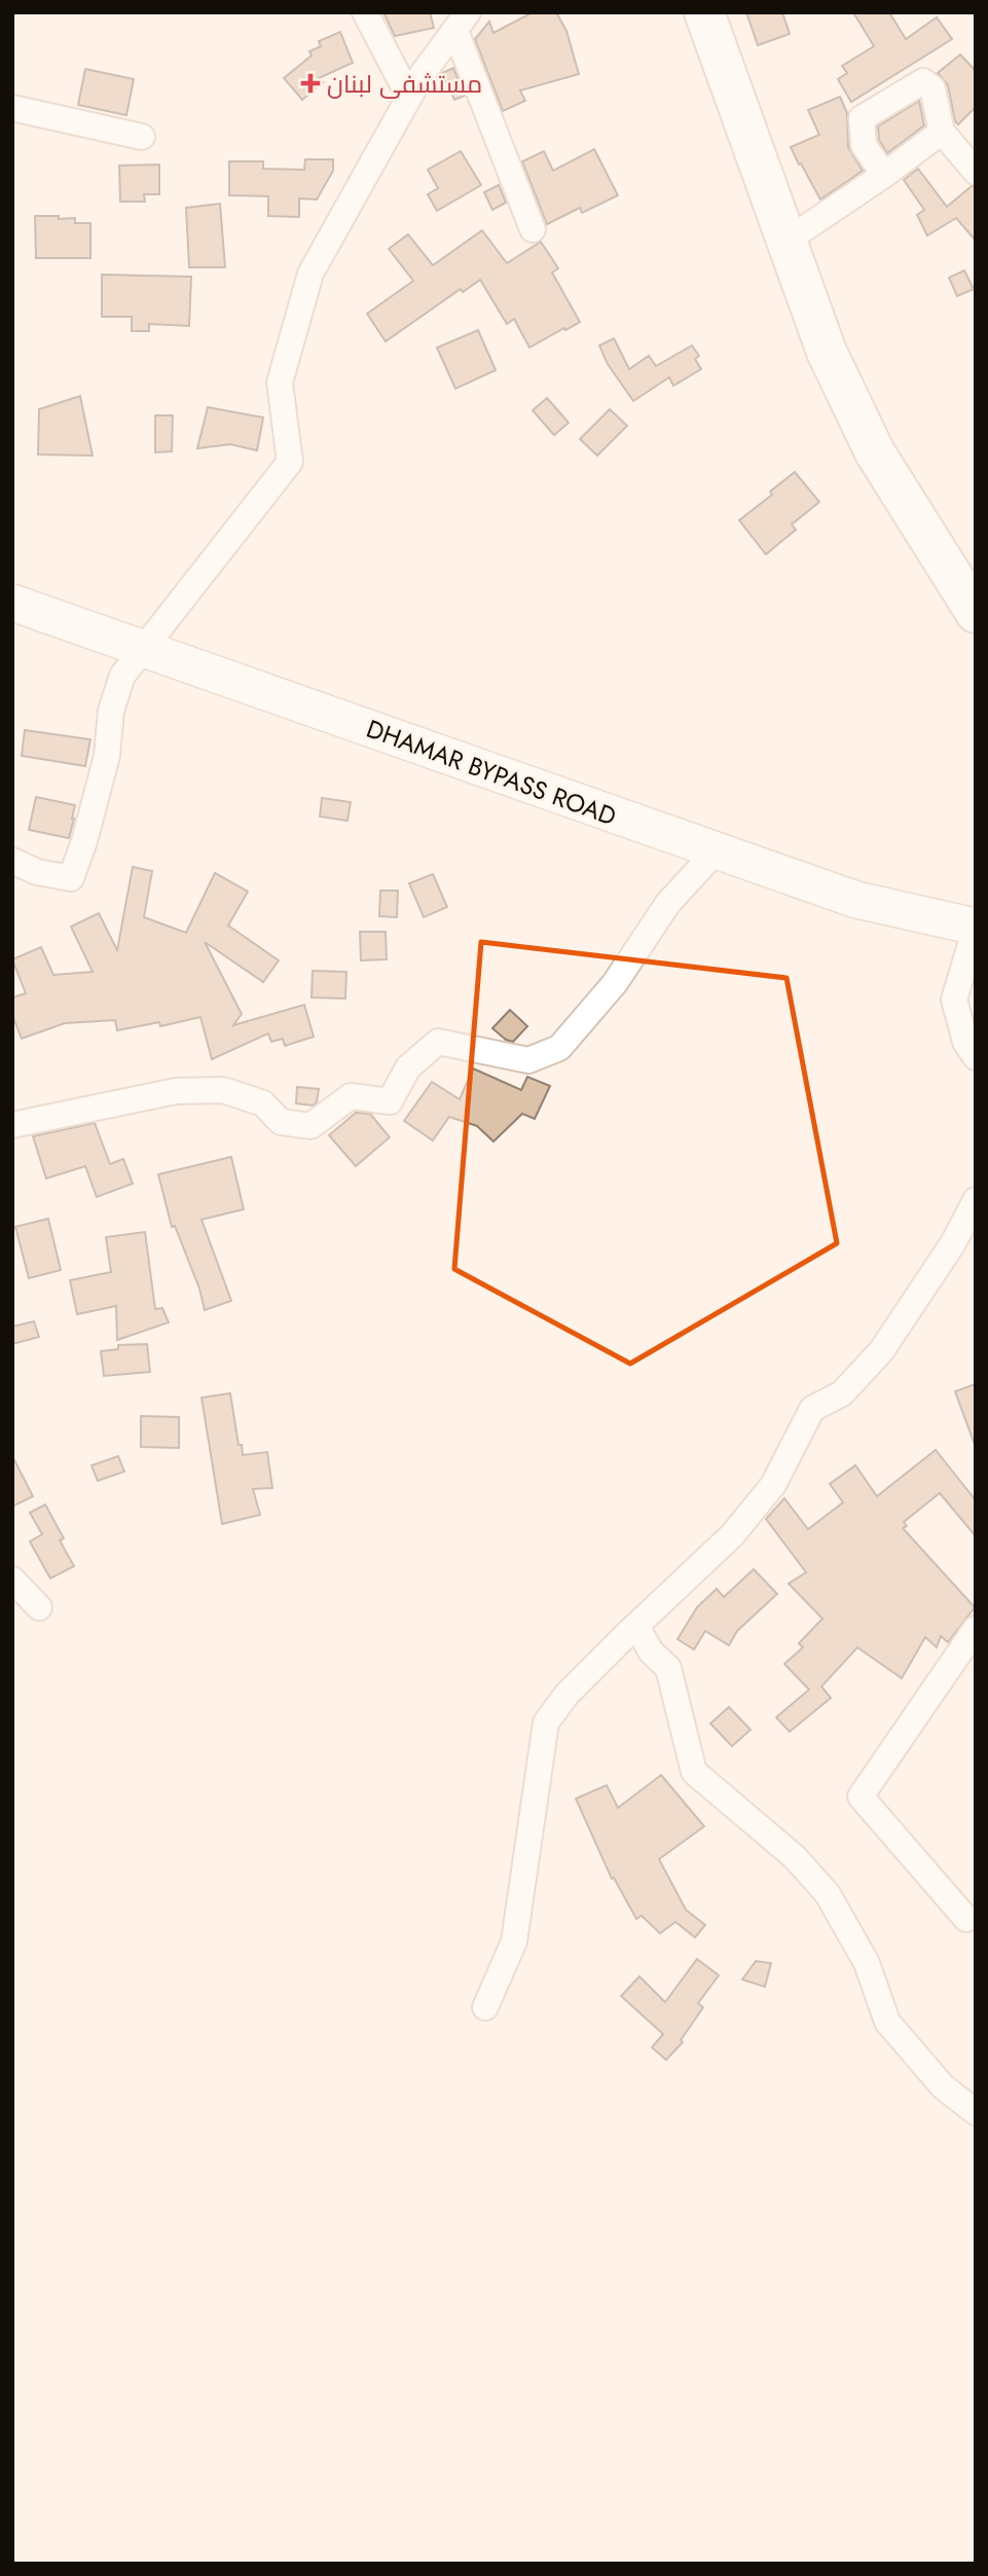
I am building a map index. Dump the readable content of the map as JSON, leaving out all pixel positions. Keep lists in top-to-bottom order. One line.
{"streets":{"main road":["DHAMAR BYPASS ROAD"]},"places":{"health":["مستشفى لبنان"]}}
